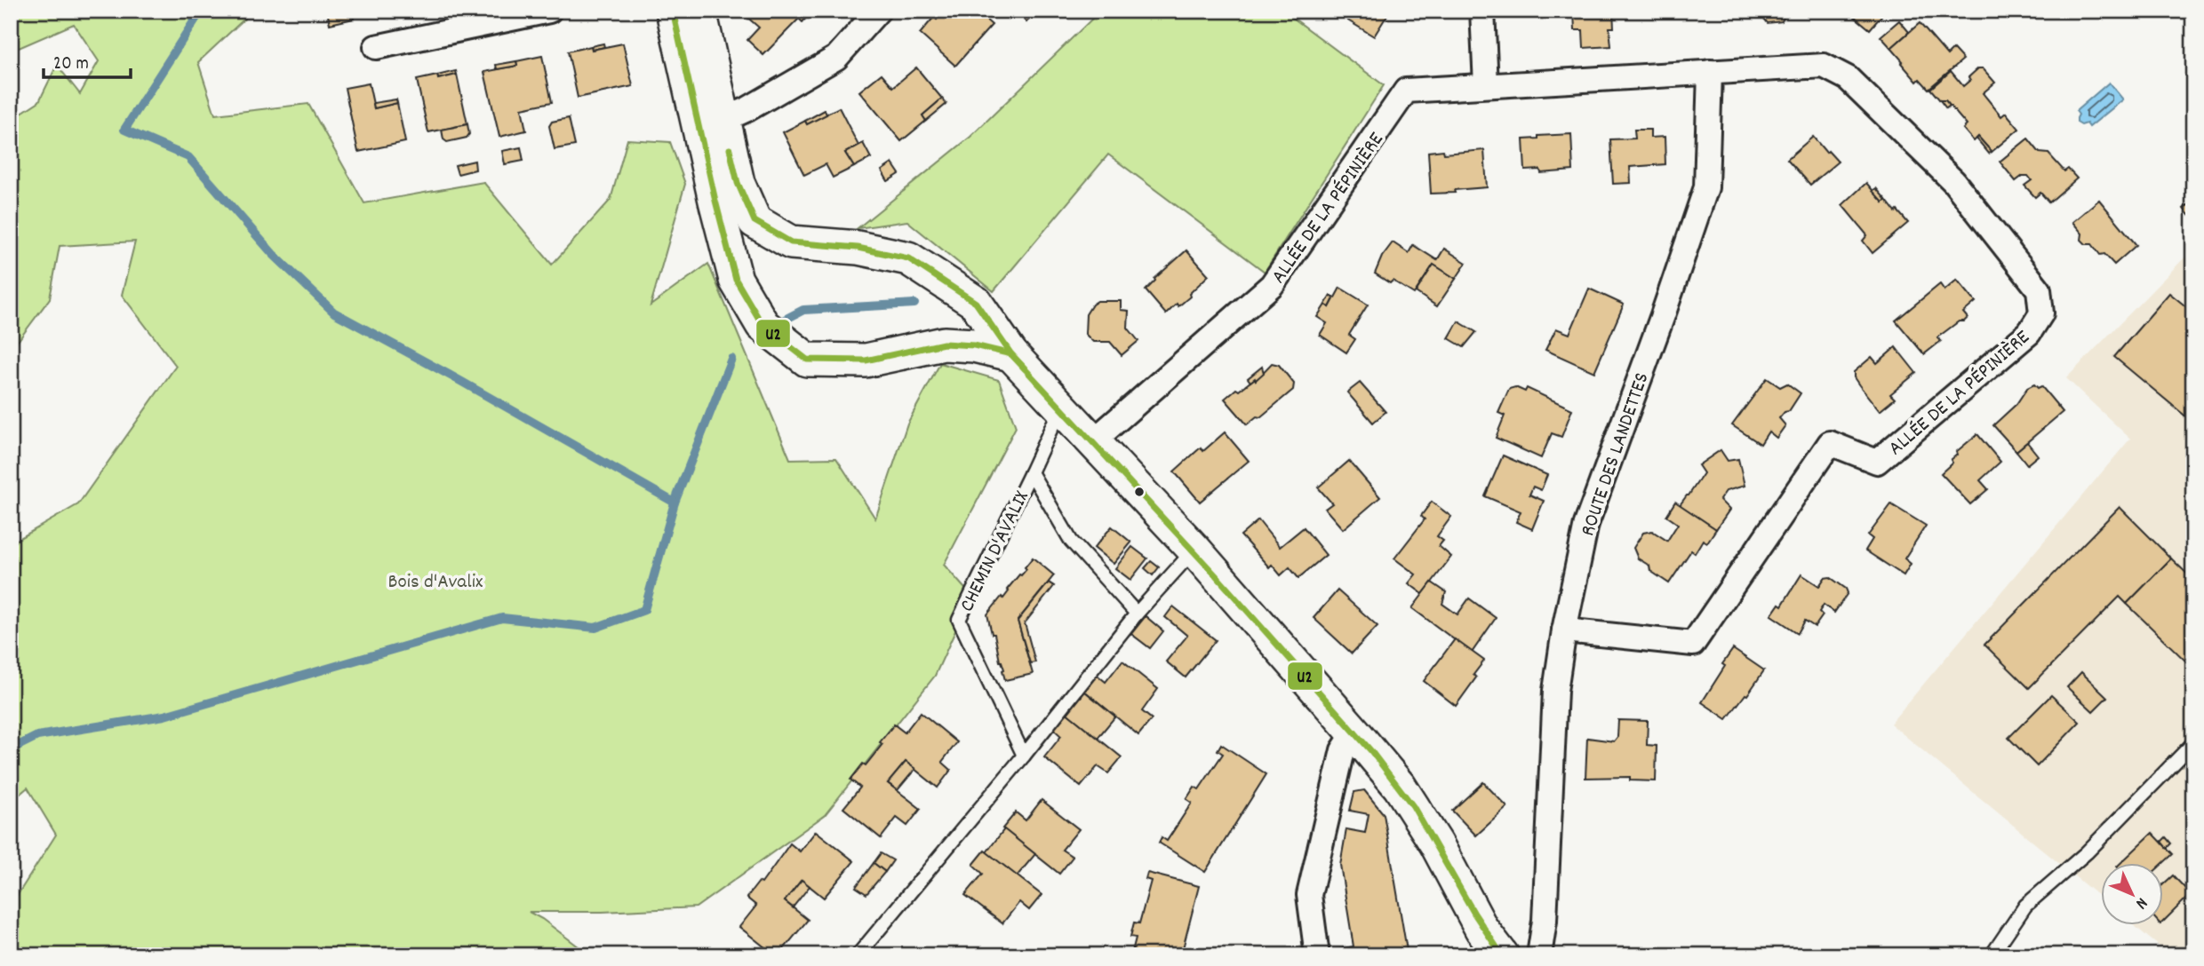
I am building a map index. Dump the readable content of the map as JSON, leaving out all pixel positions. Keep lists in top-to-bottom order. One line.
{"streets":{"street":["ALLÉE DE LA PÉPINIÈRE","ROUTE DES LANDETTES"],"lane":["CHEMIN D'AVALIX"]},"crossings":[["ALLÉE DE LA PÉPINIÈRE","ROUTE DES LANDETTES"]],"parks":["Bois d'Avalix"],"lines":["transit line U2"],"scale_bar":"20 m","north":"bottom right"}
